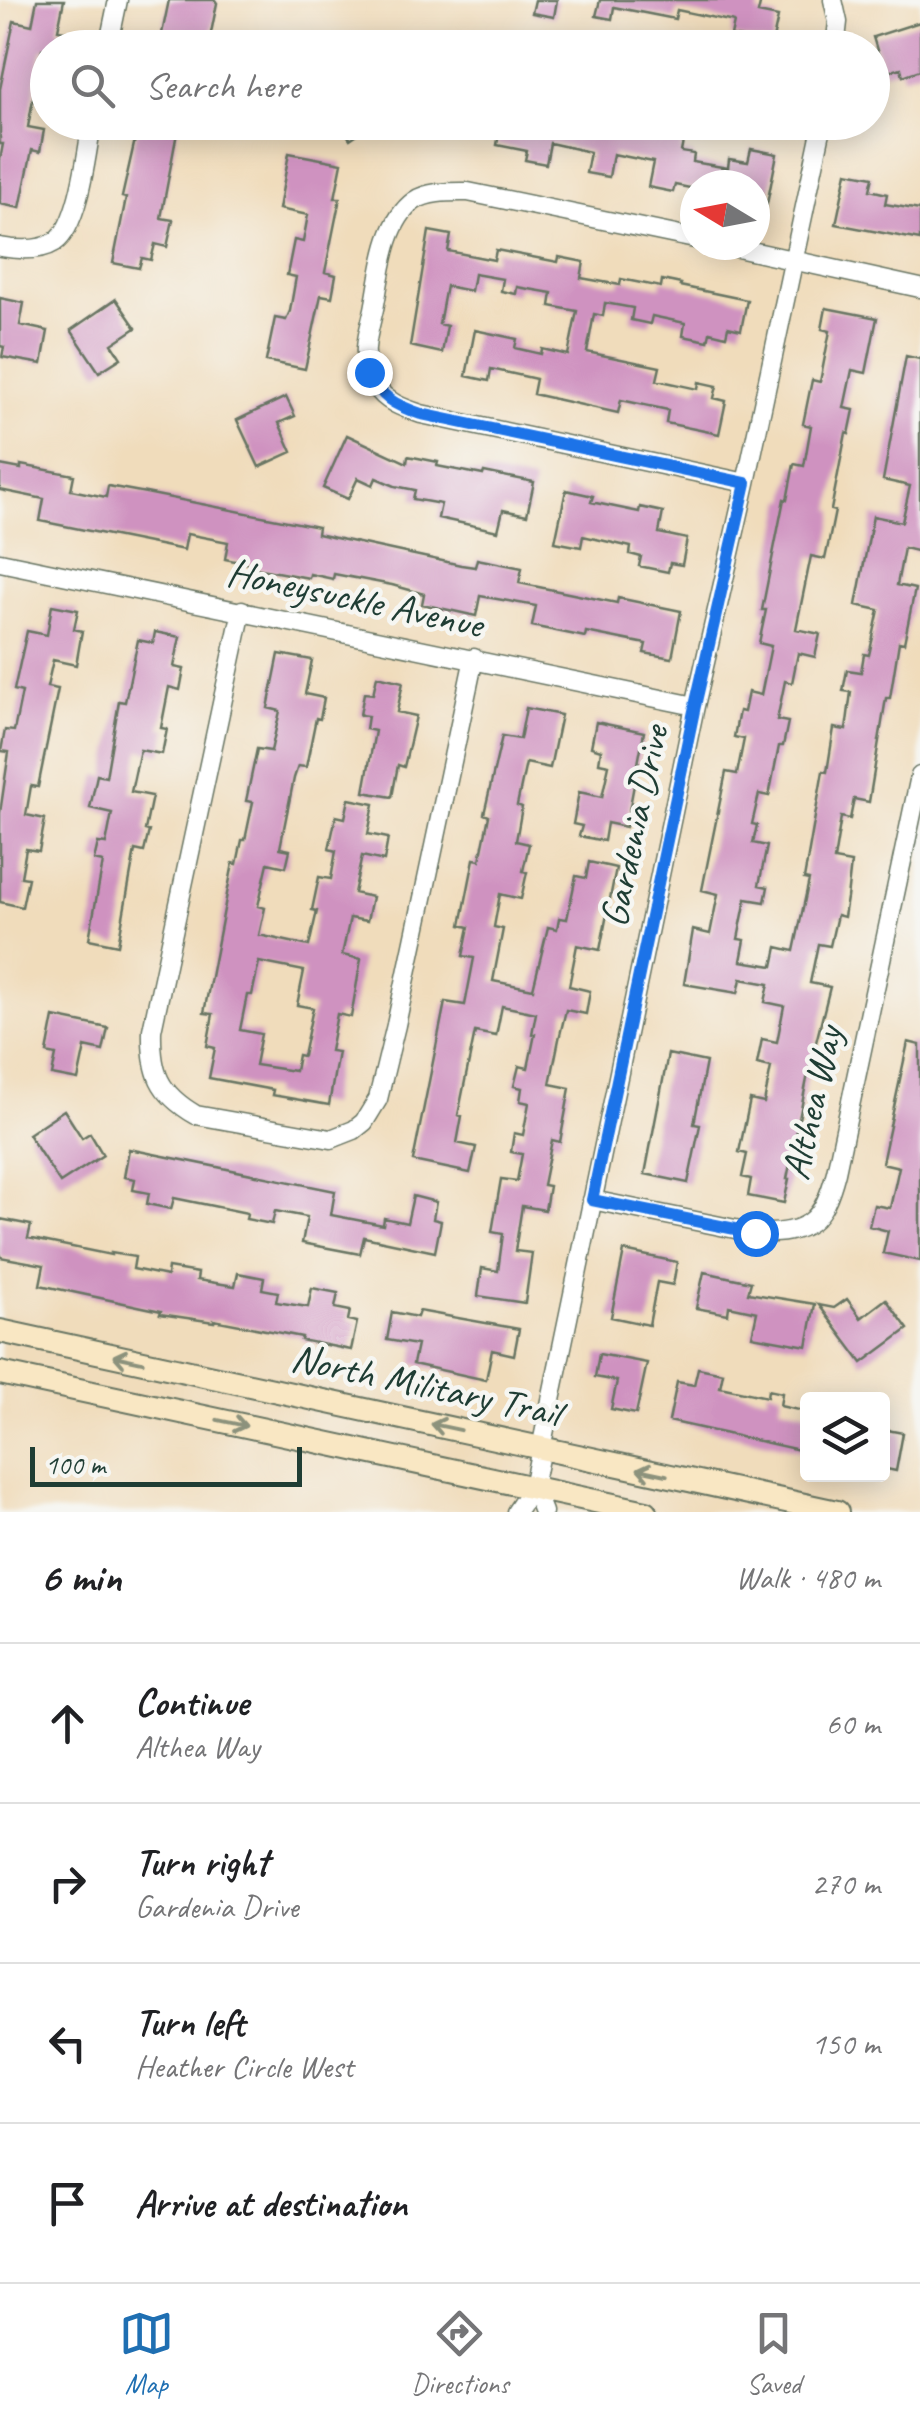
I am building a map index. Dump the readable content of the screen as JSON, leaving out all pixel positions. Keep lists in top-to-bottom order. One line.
{"streets":{"main road":["North Military Trail"],"street":["Honeysuckle Avenue","Gardenia Drive","Althea Way"]},"crossings":[["Honeysuckle Avenue","Gardenia Drive"],["Gardenia Drive","Althea Way"],["Gardenia Drive","North Military Trail"]],"scale_bar":"100 m","north":"left","page":{"search":"Search here","scale":"100 m","heading":["6 min","Walk · 480 m"],"list":[["Continue","Althea Way","60 m"],["Turn right","Gardenia Drive","270 m"],["Turn left","Heather Circle West","150 m"],"Arrive at destination"],"nav":["Map","Directions","Saved"]}}
